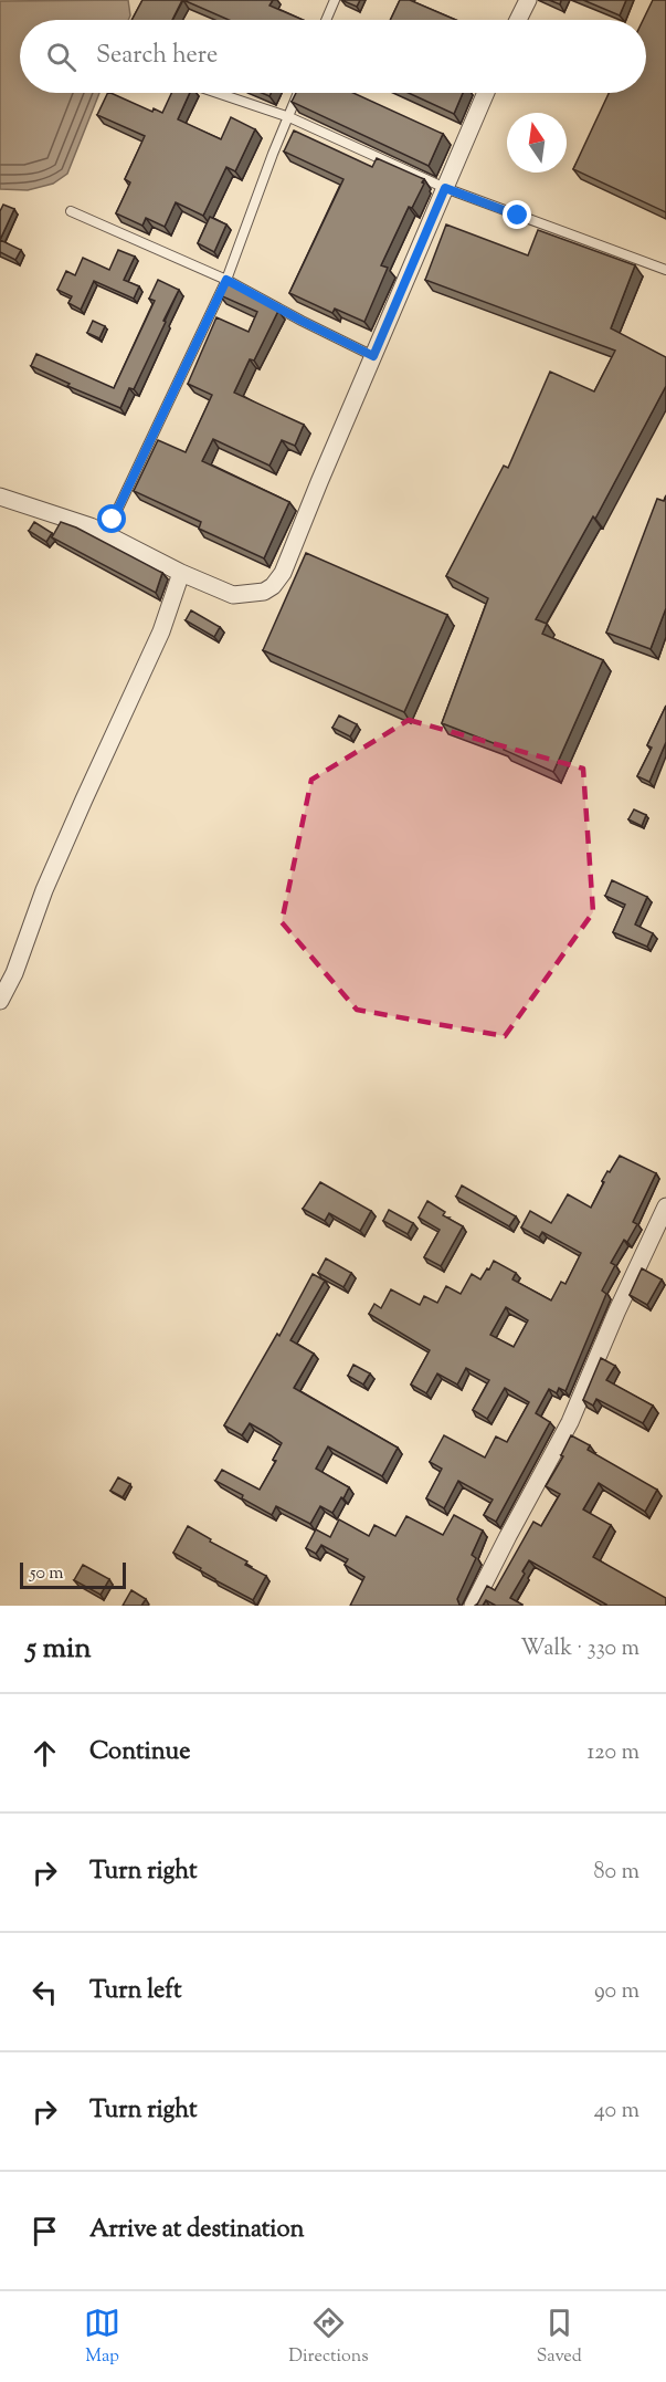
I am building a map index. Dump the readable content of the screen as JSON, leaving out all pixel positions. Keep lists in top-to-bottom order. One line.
{"scale_bar":"50 m","north":"top","page":{"search":"Search here","scale":"50 m","heading":["5 min","Walk · 330 m"],"list":[["Continue","120 m"],["Turn right","80 m"],["Turn left","90 m"],["Turn right","40 m"],"Arrive at destination"],"nav":["Map","Directions","Saved"]}}
